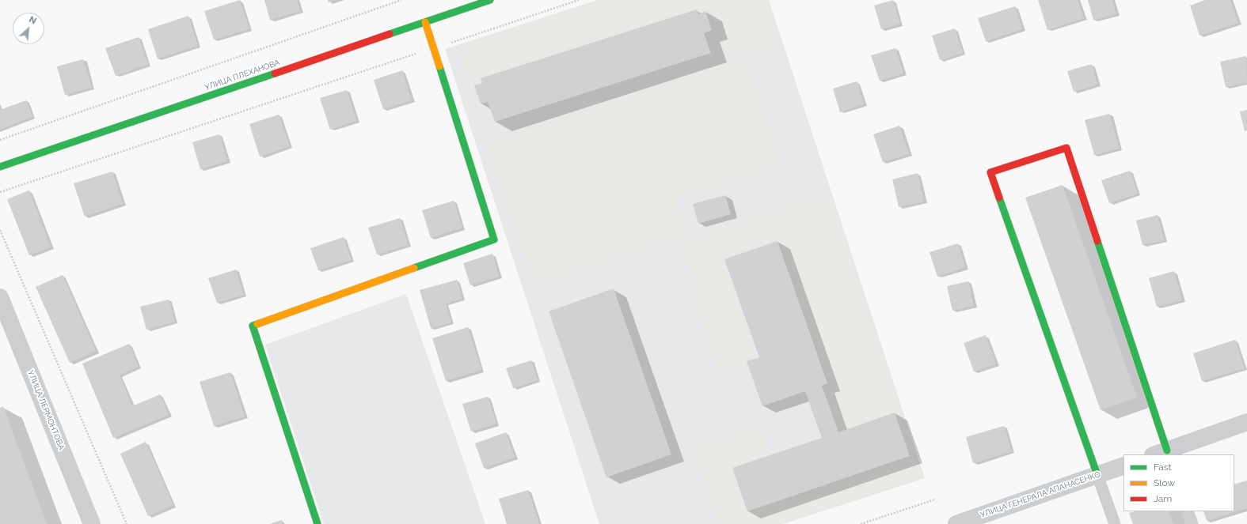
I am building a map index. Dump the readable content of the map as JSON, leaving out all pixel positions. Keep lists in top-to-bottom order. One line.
{"streets":{"street":["УЛИЦА ПЛЕХАНОВА","УЛИЦА ЛЕРМОНТОВА","УЛИЦА ГЕНЕРАЛА АПАНАСЕНКО"]},"legend":["Fast","Slow","Jam"],"north":"top right"}
